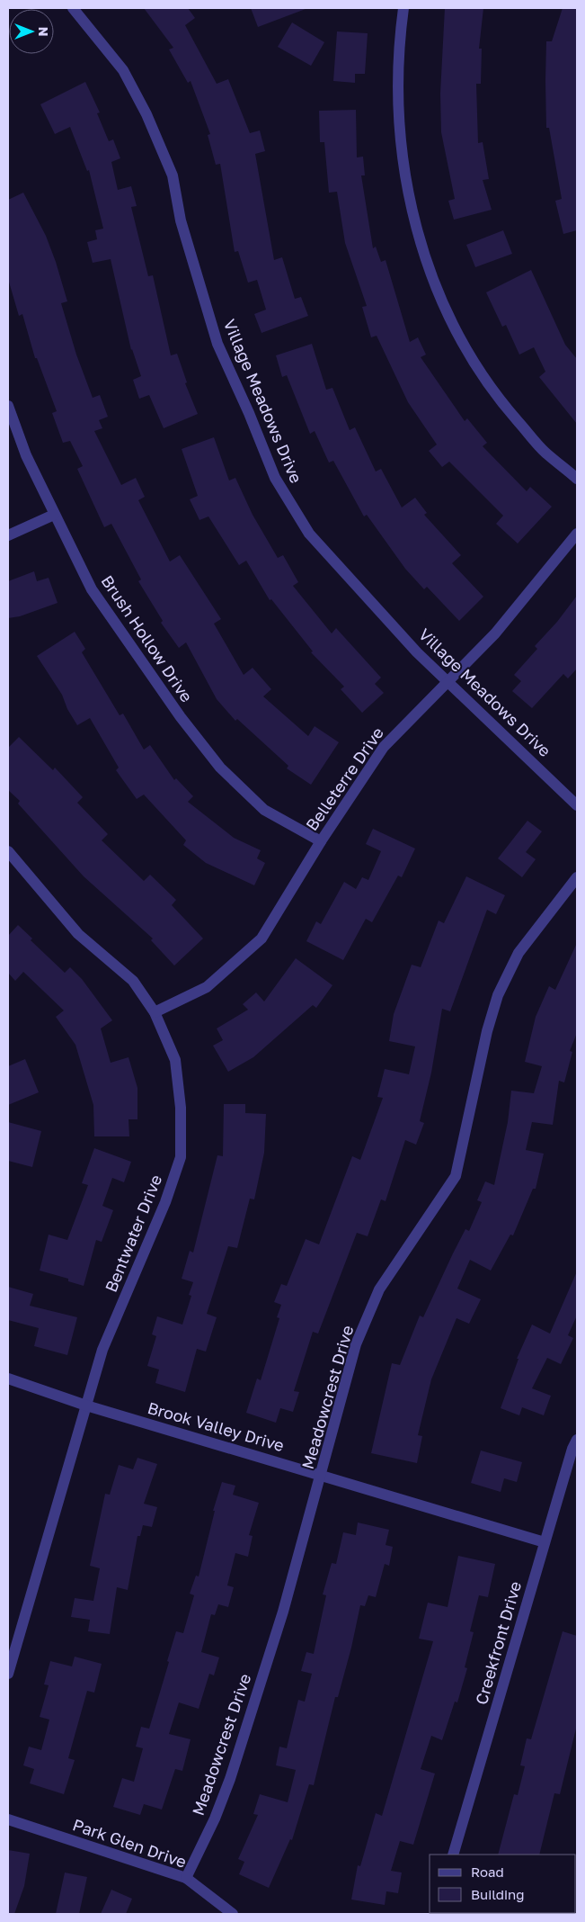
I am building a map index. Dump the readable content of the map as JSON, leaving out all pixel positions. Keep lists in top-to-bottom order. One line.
{"streets":{"street":["Village Meadows Drive","Brush Hollow Drive","Belleterre Drive","Bentwater Drive","Meadowcrest Drive","Brook Valley Drive","Creekfront Drive","Park Glen Drive"]},"crossings":[["Village Meadows Drive","Belleterre Drive"],["Brush Hollow Drive","Belleterre Drive"],["Belleterre Drive","Bentwater Drive"],["Bentwater Drive","Brook Valley Drive"],["Meadowcrest Drive","Brook Valley Drive"],["Meadowcrest Drive","Park Glen Drive"],["Brook Valley Drive","Creekfront Drive"]],"legend":["Road","Building"],"north":"right"}
